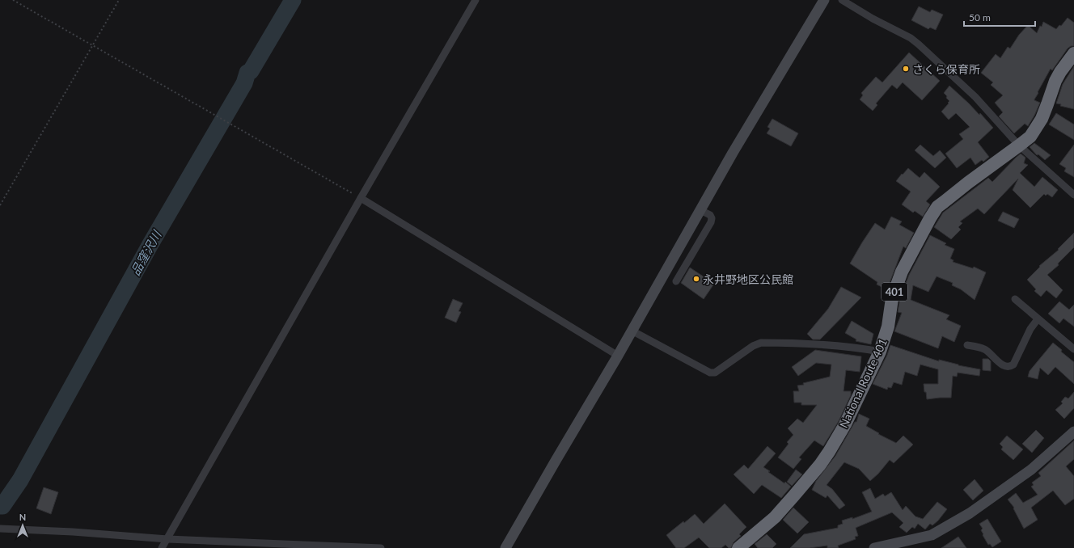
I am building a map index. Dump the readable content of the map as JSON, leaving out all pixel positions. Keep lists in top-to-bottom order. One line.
{"streets":{"highway":["401","National Route 401"]},"water":["品窪沢川"],"places":["さくら保育所","永井野地区公民館"],"scale_bar":"50 m","north":"top"}
